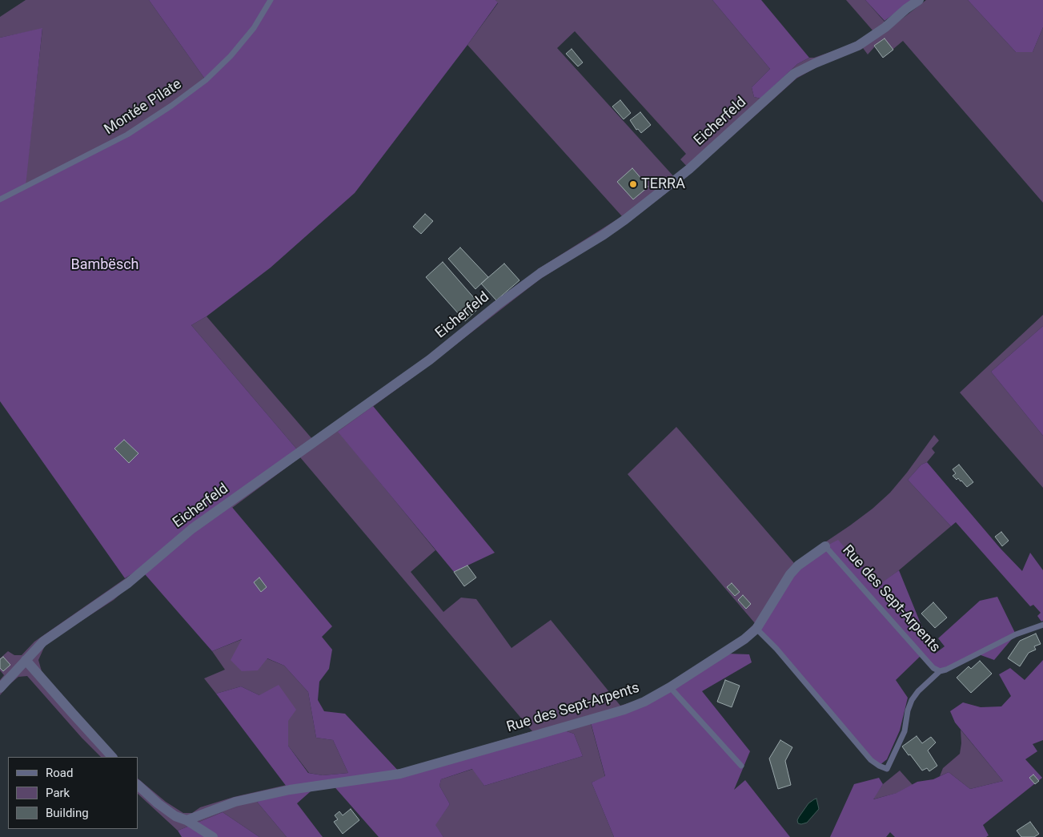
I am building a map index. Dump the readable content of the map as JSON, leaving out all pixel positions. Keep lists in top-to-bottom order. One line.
{"streets":{"street":["Eicherfeld","Rue des Sept-Arpents"],"lane":["Montée Pilate"]},"parks":["Bambësch"],"places":["TERRA"],"legend":["Road","Park","Building"]}
